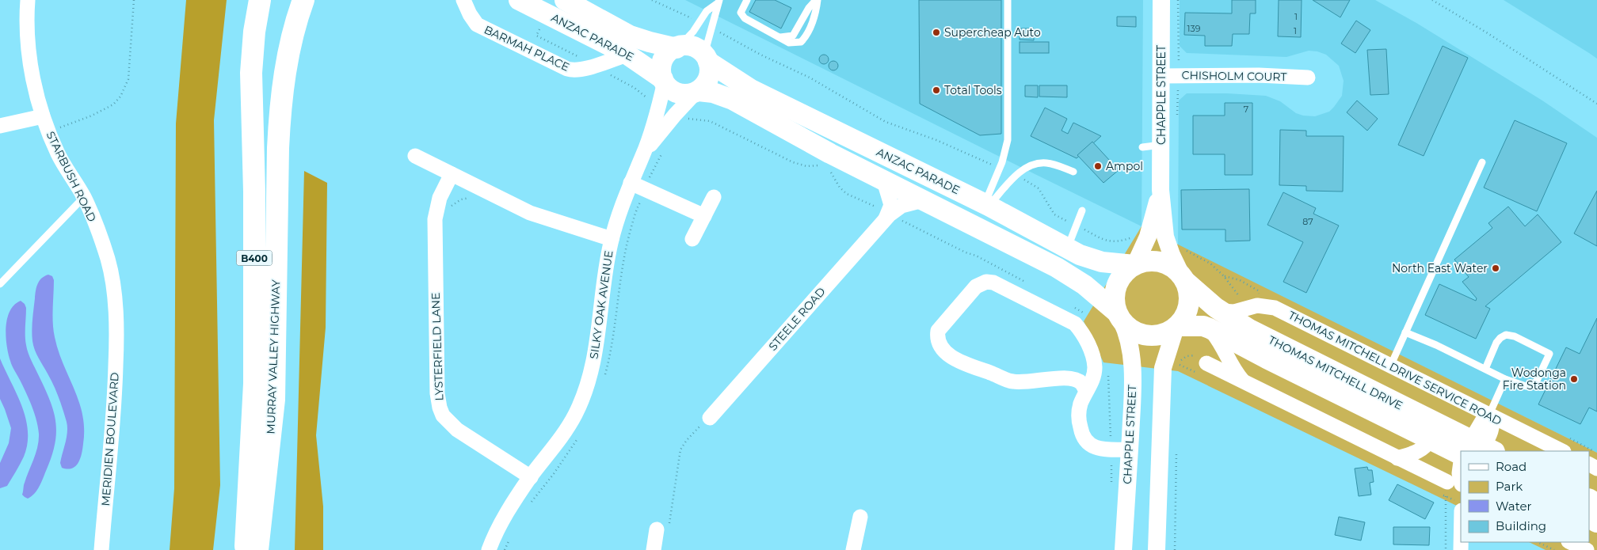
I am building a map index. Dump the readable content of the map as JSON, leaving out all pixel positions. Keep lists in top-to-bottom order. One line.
{"streets":{"main road":["ANZAC PARADE","B400","MURRAY VALLEY HIGHWAY","THOMAS MITCHELL DRIVE"],"street":["BARMAH PLACE","CHISHOLM COURT","CHAPPLE STREET","STARBUSH ROAD","SILKY OAK AVENUE","STEELE ROAD","LYSTERFIELD LANE","THOMAS MITCHELL DRIVE SERVICE ROAD","MERIDIEN BOULEVARD"]},"crossings":[["ANZAC PARADE","BARMAH PLACE"],["ANZAC PARADE","CHAPPLE STREET"],["ANZAC PARADE","SILKY OAK AVENUE"],["ANZAC PARADE","THOMAS MITCHELL DRIVE"],["CHISHOLM COURT","CHAPPLE STREET"],["CHAPPLE STREET","THOMAS MITCHELL DRIVE"],["STARBUSH ROAD","MERIDIEN BOULEVARD"],["SILKY OAK AVENUE","LYSTERFIELD LANE"],["THOMAS MITCHELL DRIVE SERVICE ROAD","THOMAS MITCHELL DRIVE"]],"places":["Supercheap Auto","Total Tools","Ampol","North East Water","Wodonga Fire Station"],"house_numbers":["1","139","1","7","87"],"legend":["Road","Park","Water","Building"]}
